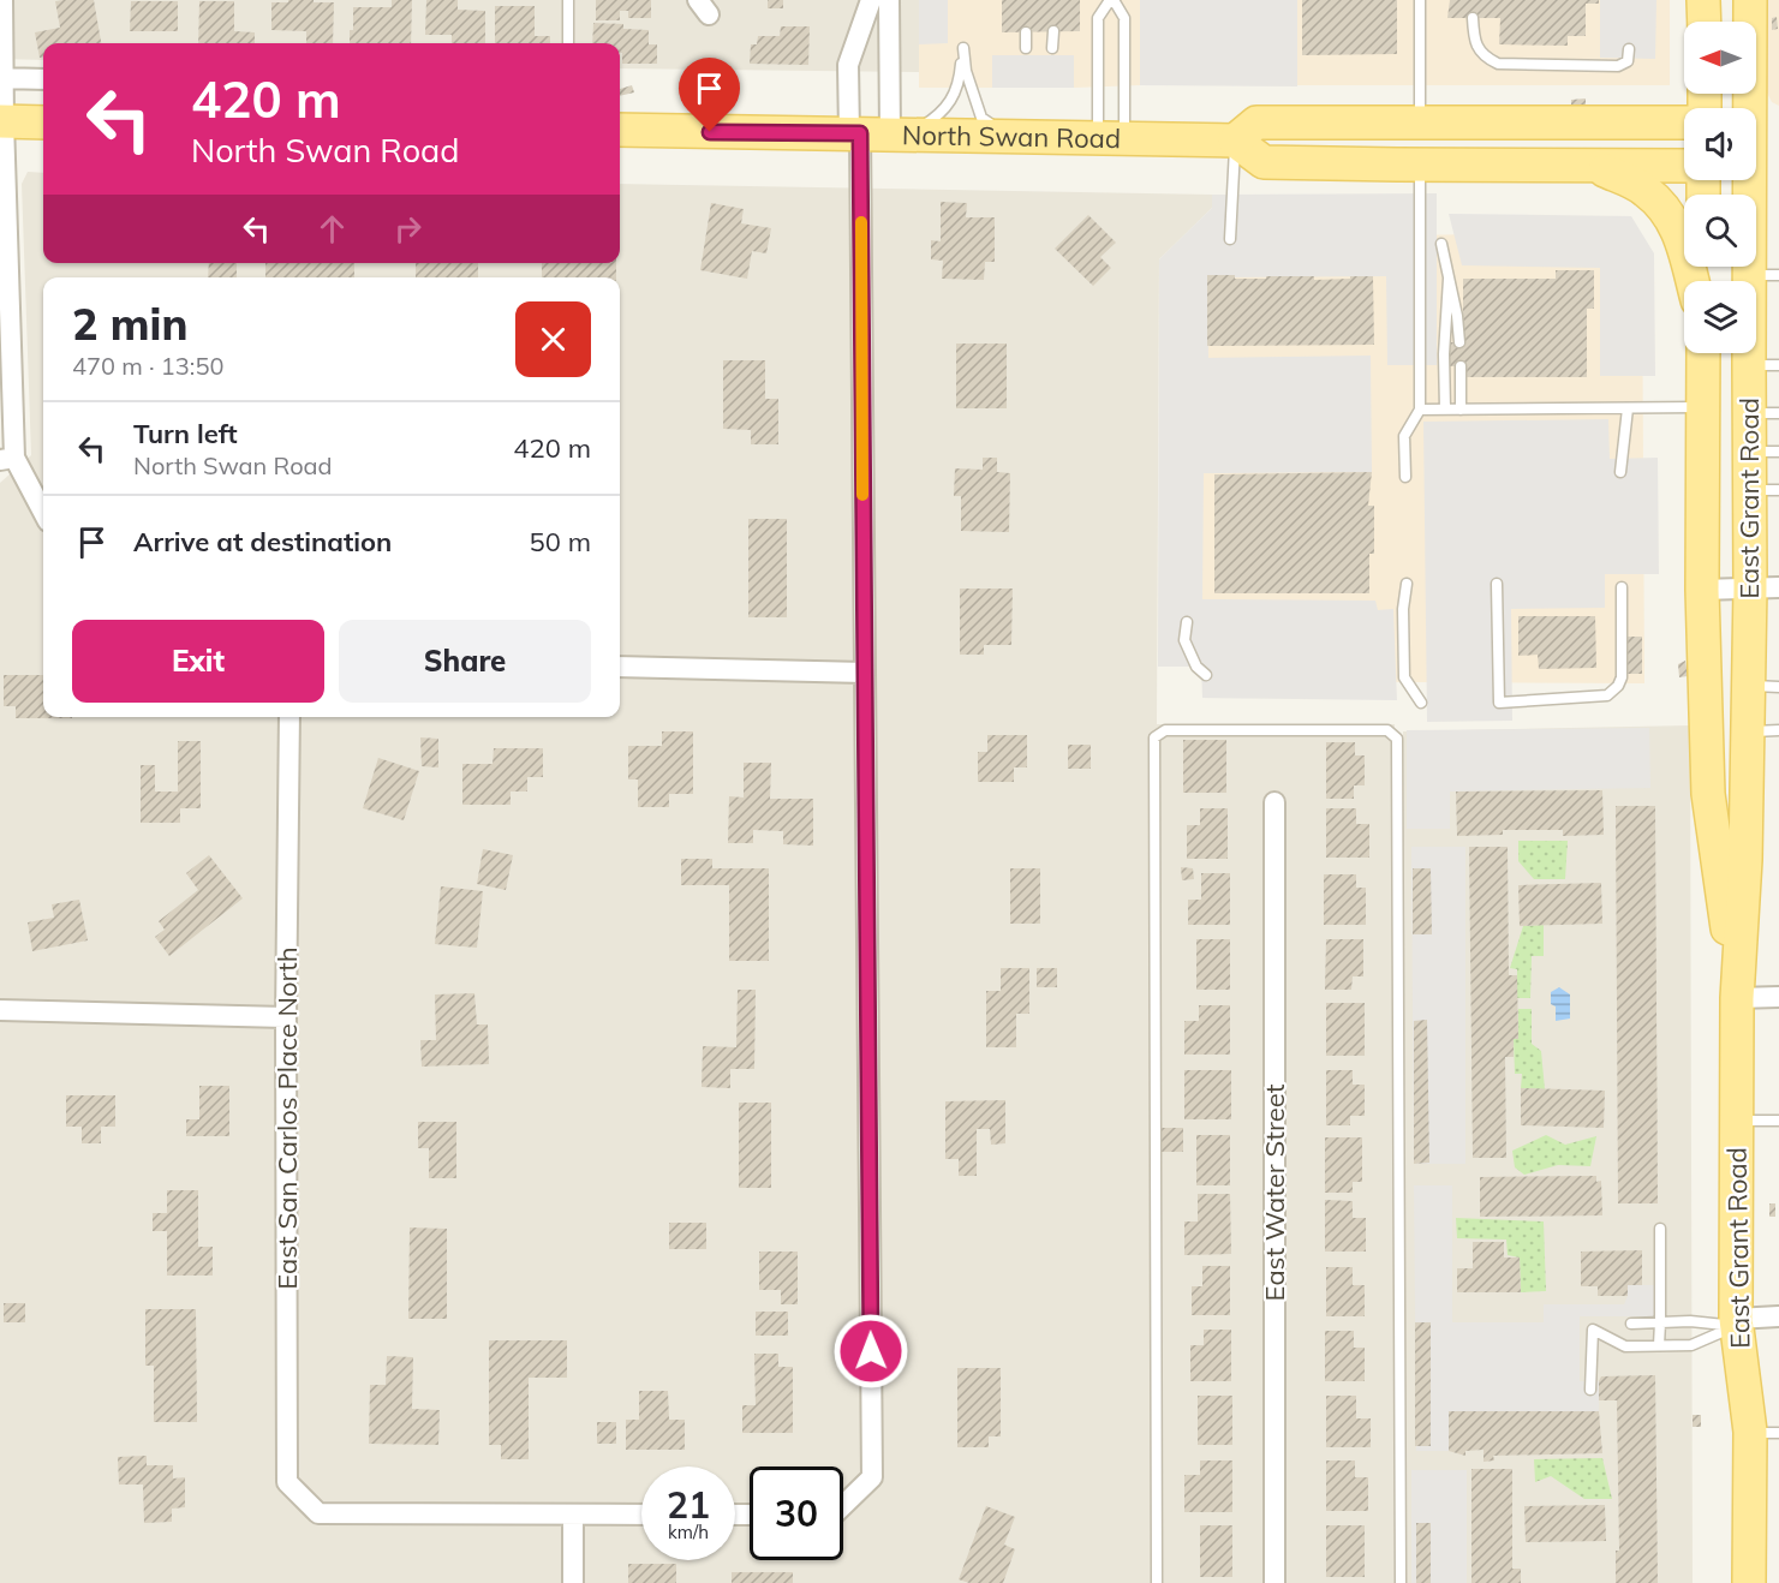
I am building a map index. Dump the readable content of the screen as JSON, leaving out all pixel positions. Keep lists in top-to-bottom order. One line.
{"streets":{"main road":["North Swan Road","East Grant Road"],"street":["East San Carlos Place North","East Water Street"]},"north":"left","page":{"turn":["420 m","North Swan Road"],"heading":["2 min","470 m · 13:50"],"list":[{"name":"Turn left","note":"North Swan Road","value":"420 m"},{"name":"Arrive at destination","value":"50 m"}],"buttons":["Exit","Share"],"speed":"21 km/h","limit":"30"}}
